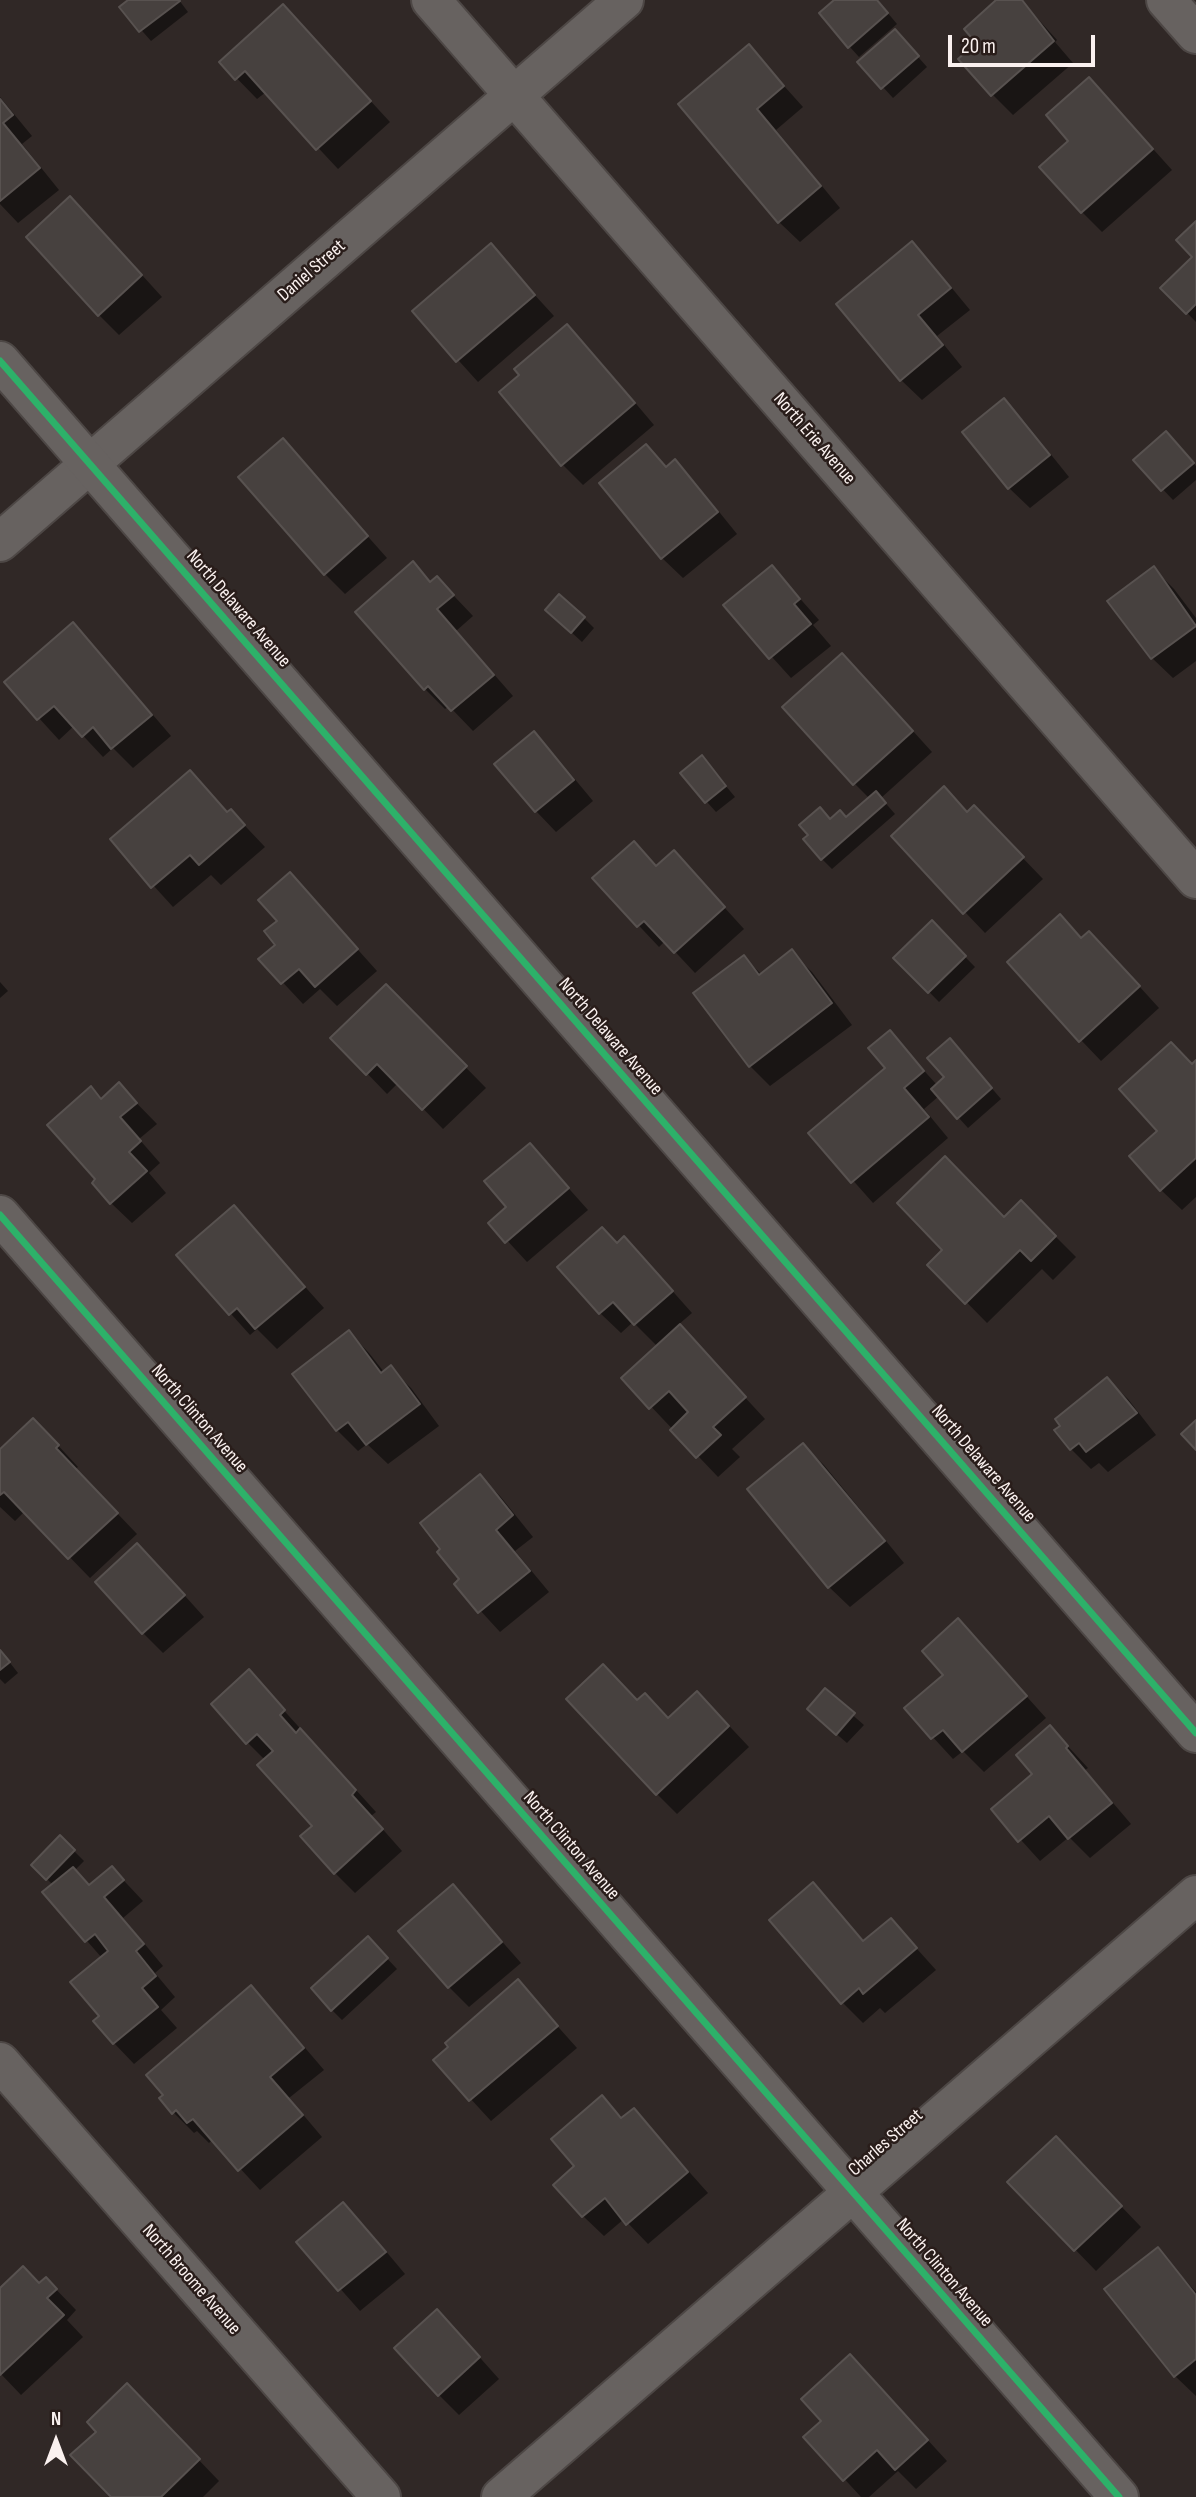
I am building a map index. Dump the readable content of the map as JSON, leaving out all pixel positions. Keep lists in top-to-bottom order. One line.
{"streets":{"street":["Daniel Street","North Erie Avenue","North Delaware Avenue","North Clinton Avenue","Charles Street","North Broome Avenue"]},"crossings":[["Daniel Street","North Erie Avenue"],["Daniel Street","North Delaware Avenue"],["North Clinton Avenue","Charles Street"]],"scale_bar":"20 m","north":"top"}
